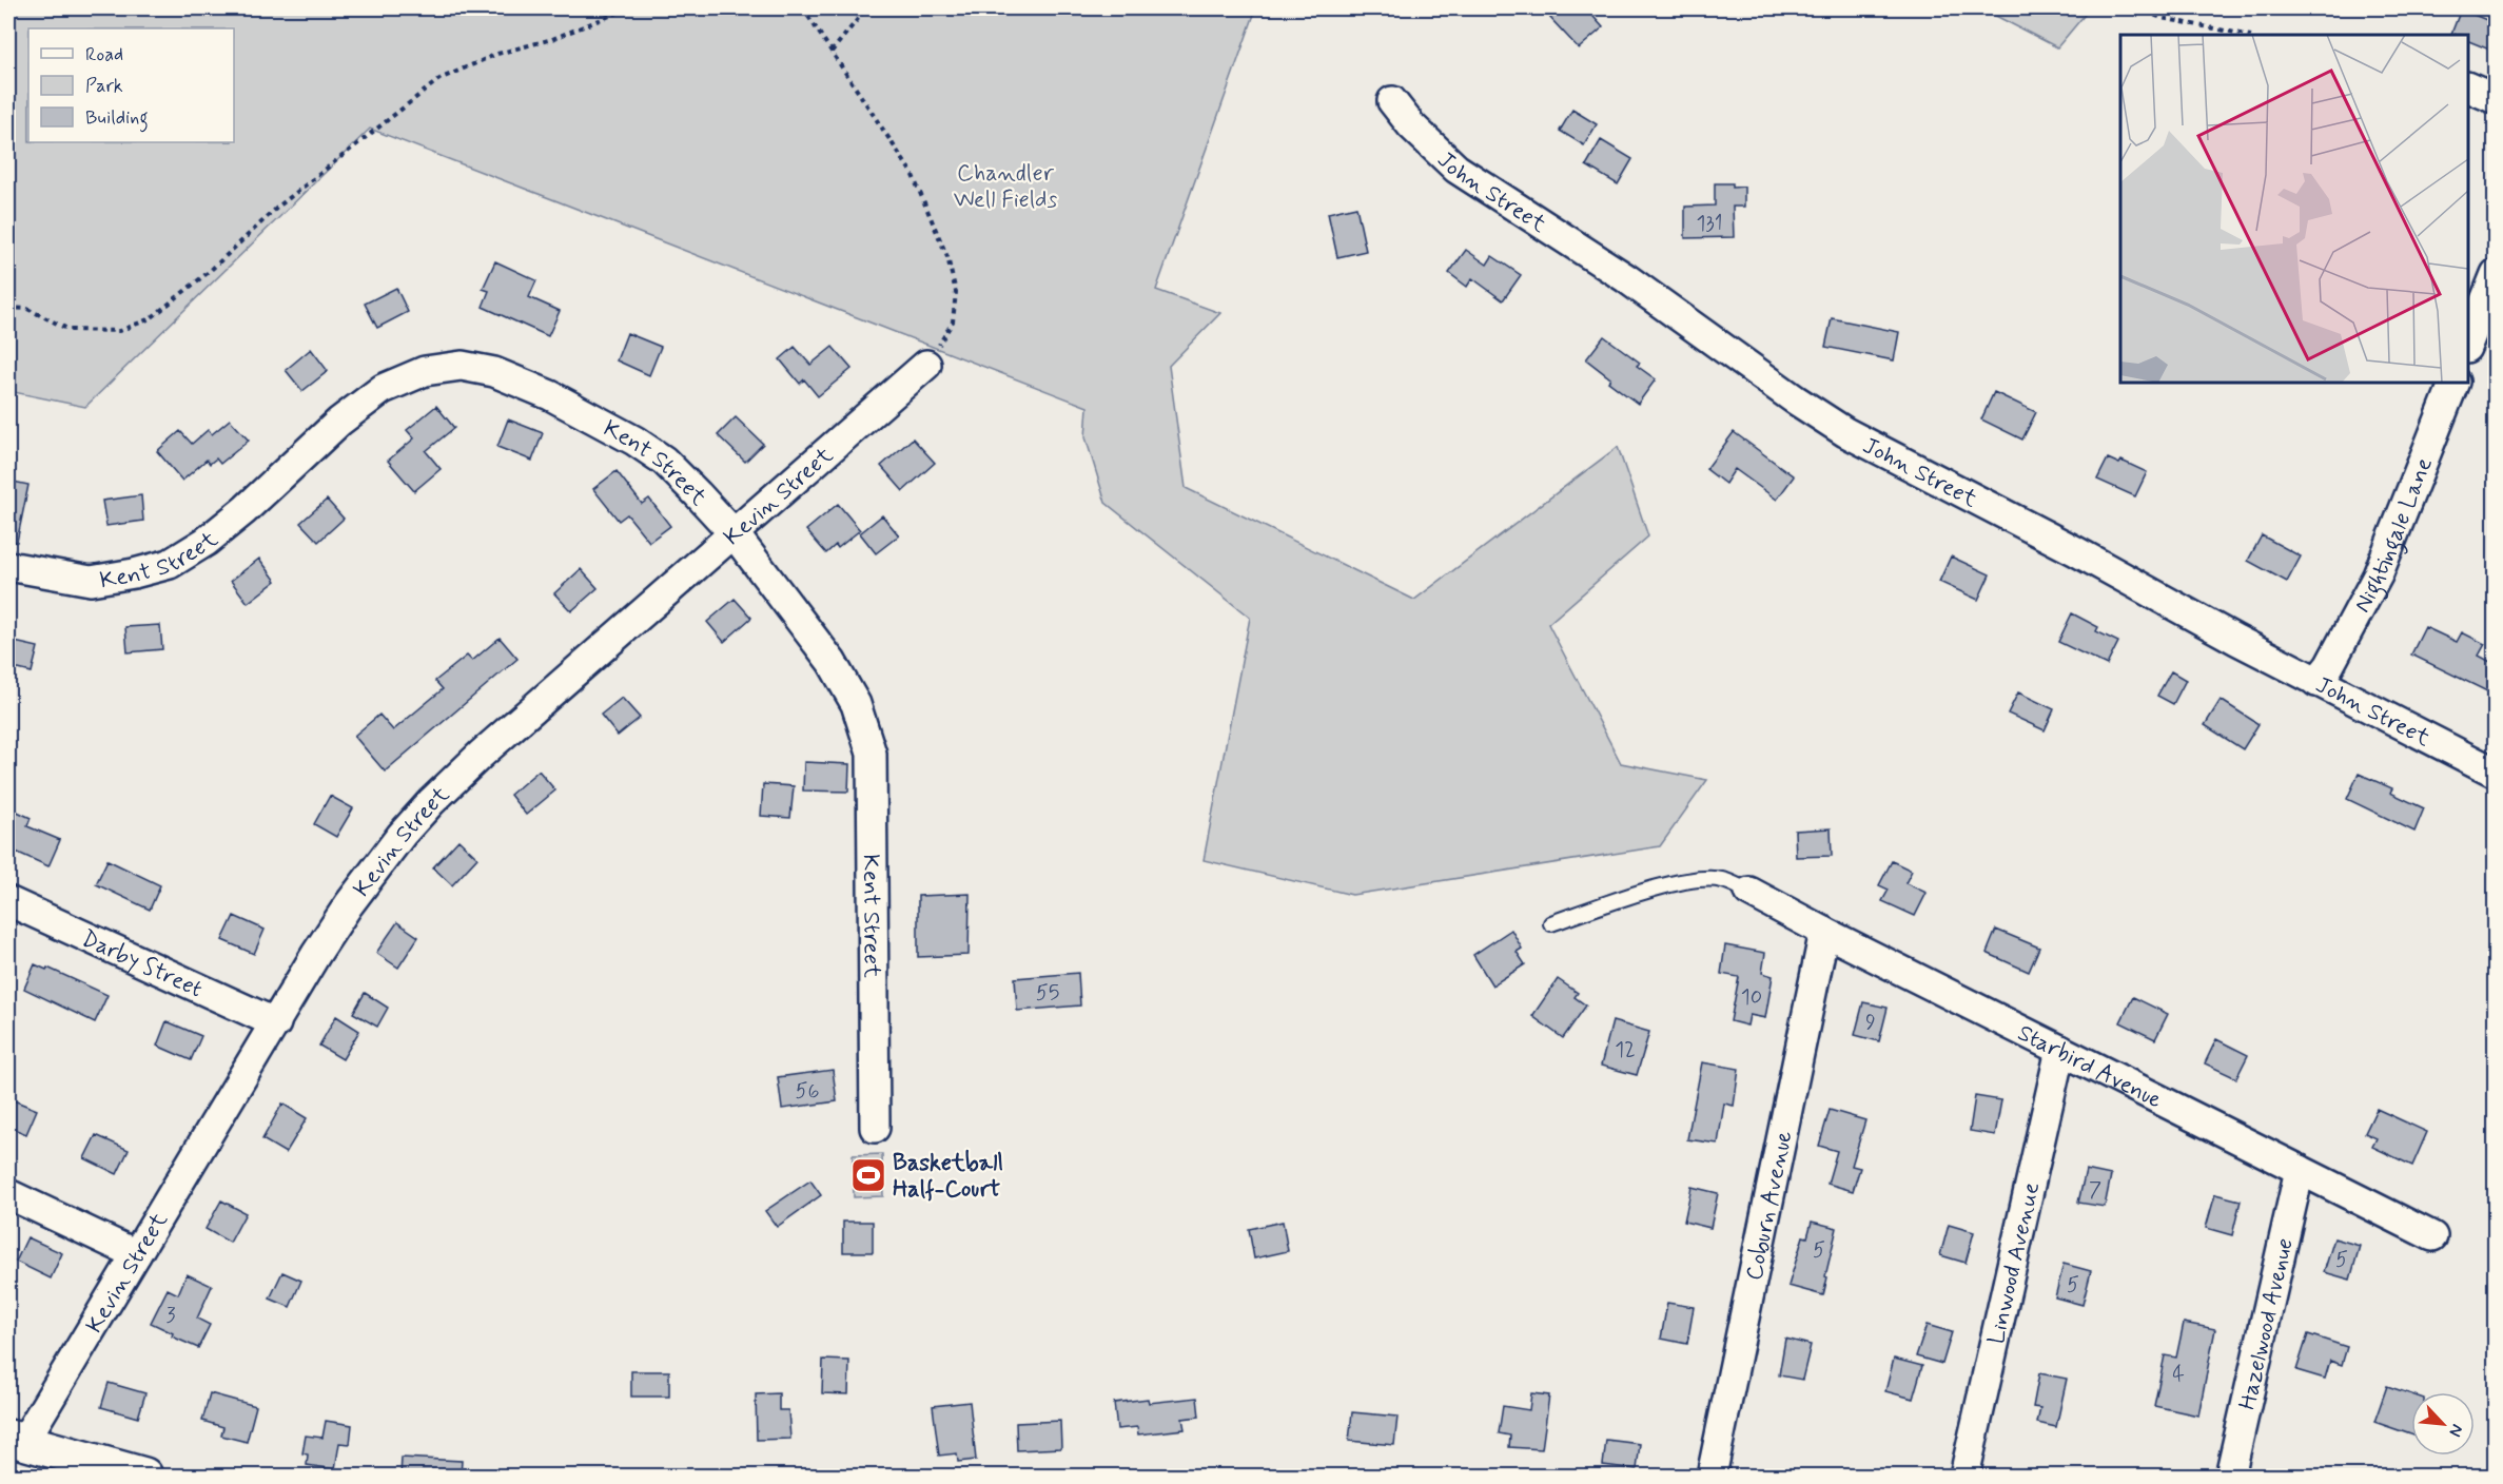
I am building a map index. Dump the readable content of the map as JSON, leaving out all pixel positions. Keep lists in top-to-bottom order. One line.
{"streets":{"street":["John Street","Kent Street","Kevin Street","Nightingale Lane","Darby Street","Starbird Avenue","Coburn Avenue","Linwood Avenue","Hazelwood Avenue"]},"crossings":[["John Street","Nightingale Lane"],["Kent Street","Kevin Street"],["Kevin Street","Darby Street"],["Starbird Avenue","Coburn Avenue"],["Starbird Avenue","Linwood Avenue"],["Starbird Avenue","Hazelwood Avenue"]],"parks":["Chandler Well Fields"],"places":{"sports":["Basketball Half-Court"]},"house_numbers":["131","55","10","9","12","56","7","5","5","5","3","4"],"legend":["Road","Park","Building"],"north":"bottom right"}
